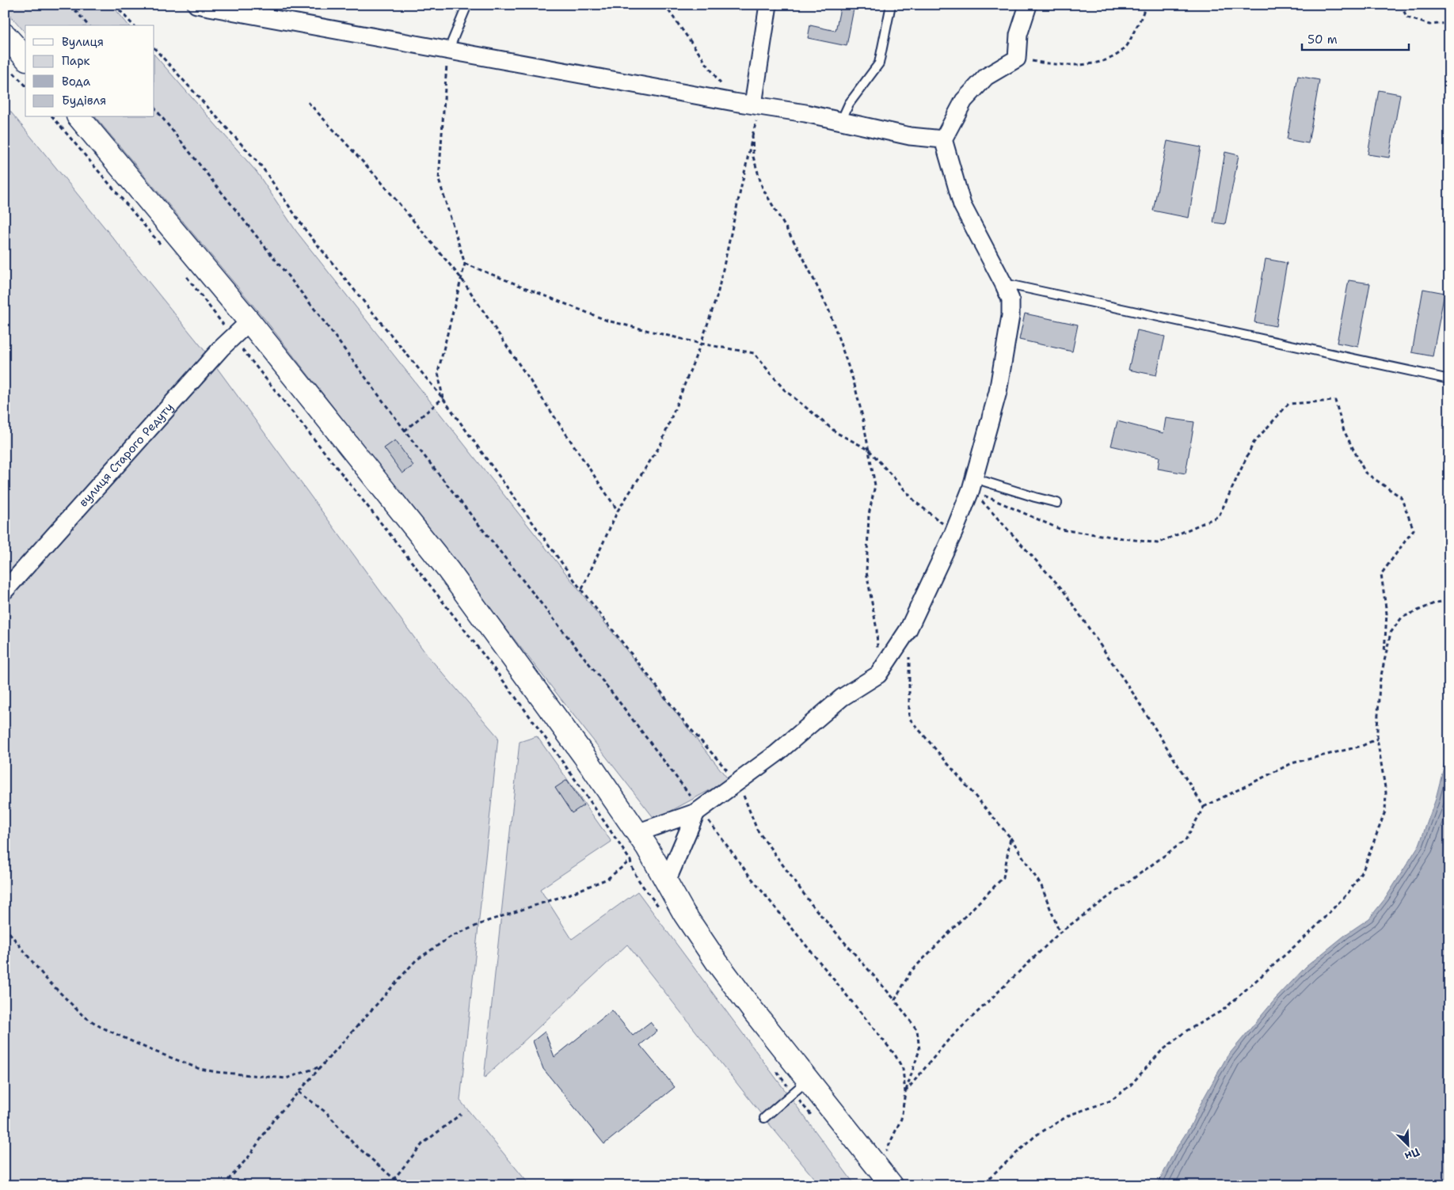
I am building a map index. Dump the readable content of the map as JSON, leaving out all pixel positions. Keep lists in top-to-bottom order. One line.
{"streets":{"street":["вулиця Старого Редуту"]},"legend":["Вулиця","Парк","Вода","Будівля"],"scale_bar":"50 m","north":"bottom right"}
